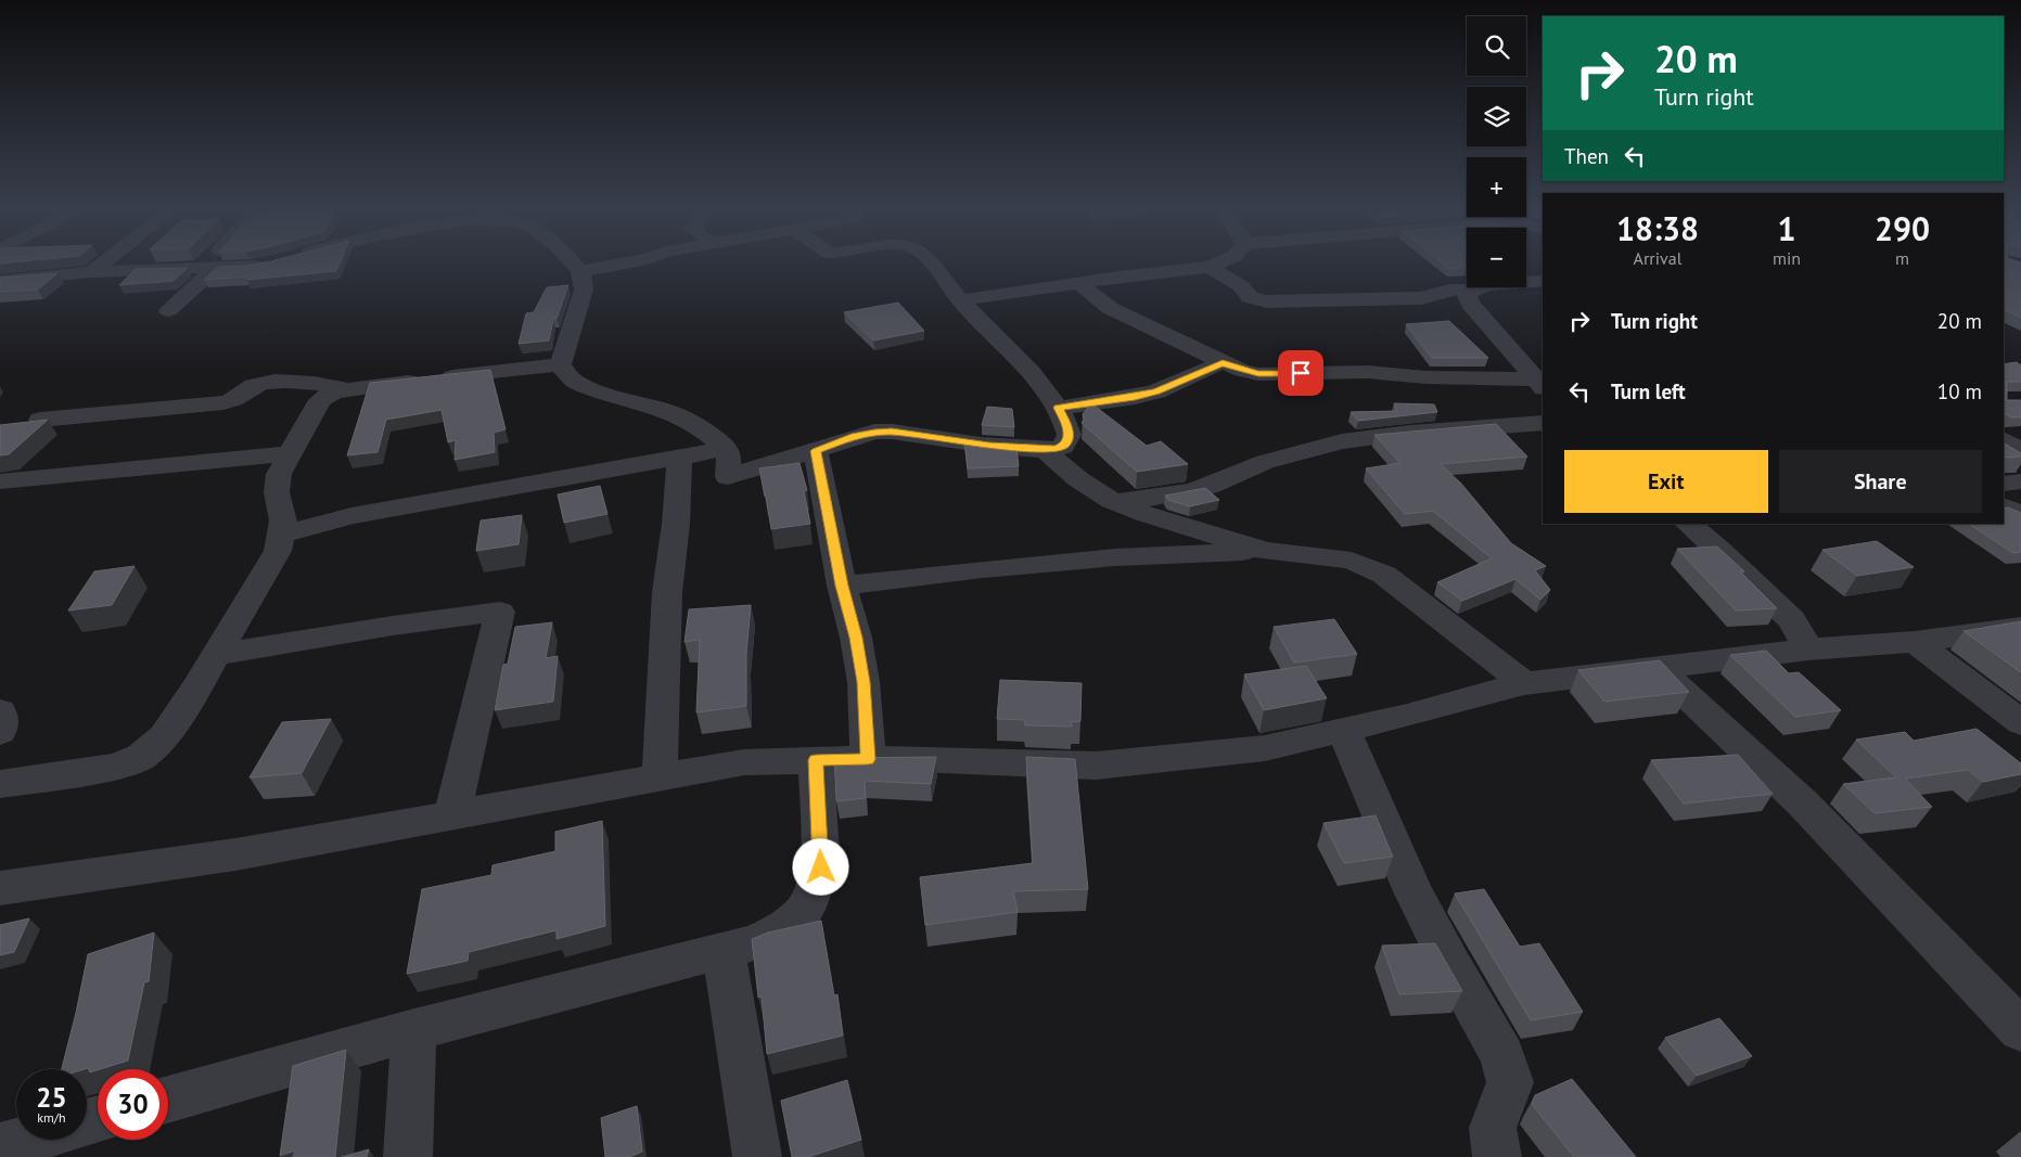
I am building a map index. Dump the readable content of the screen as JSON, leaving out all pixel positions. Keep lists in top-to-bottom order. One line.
{"page":{"map_buttons":["+","−"],"turn":["20 m","Turn right"],"then":"Then","eta":["18:38","Arrival","1","min","290","m"],"list":[{"name":"Turn right","value":"20 m"},{"name":"Turn left","value":"10 m"}],"buttons":["Exit","Share"],"speed":"25 km/h","limit":"30"}}
